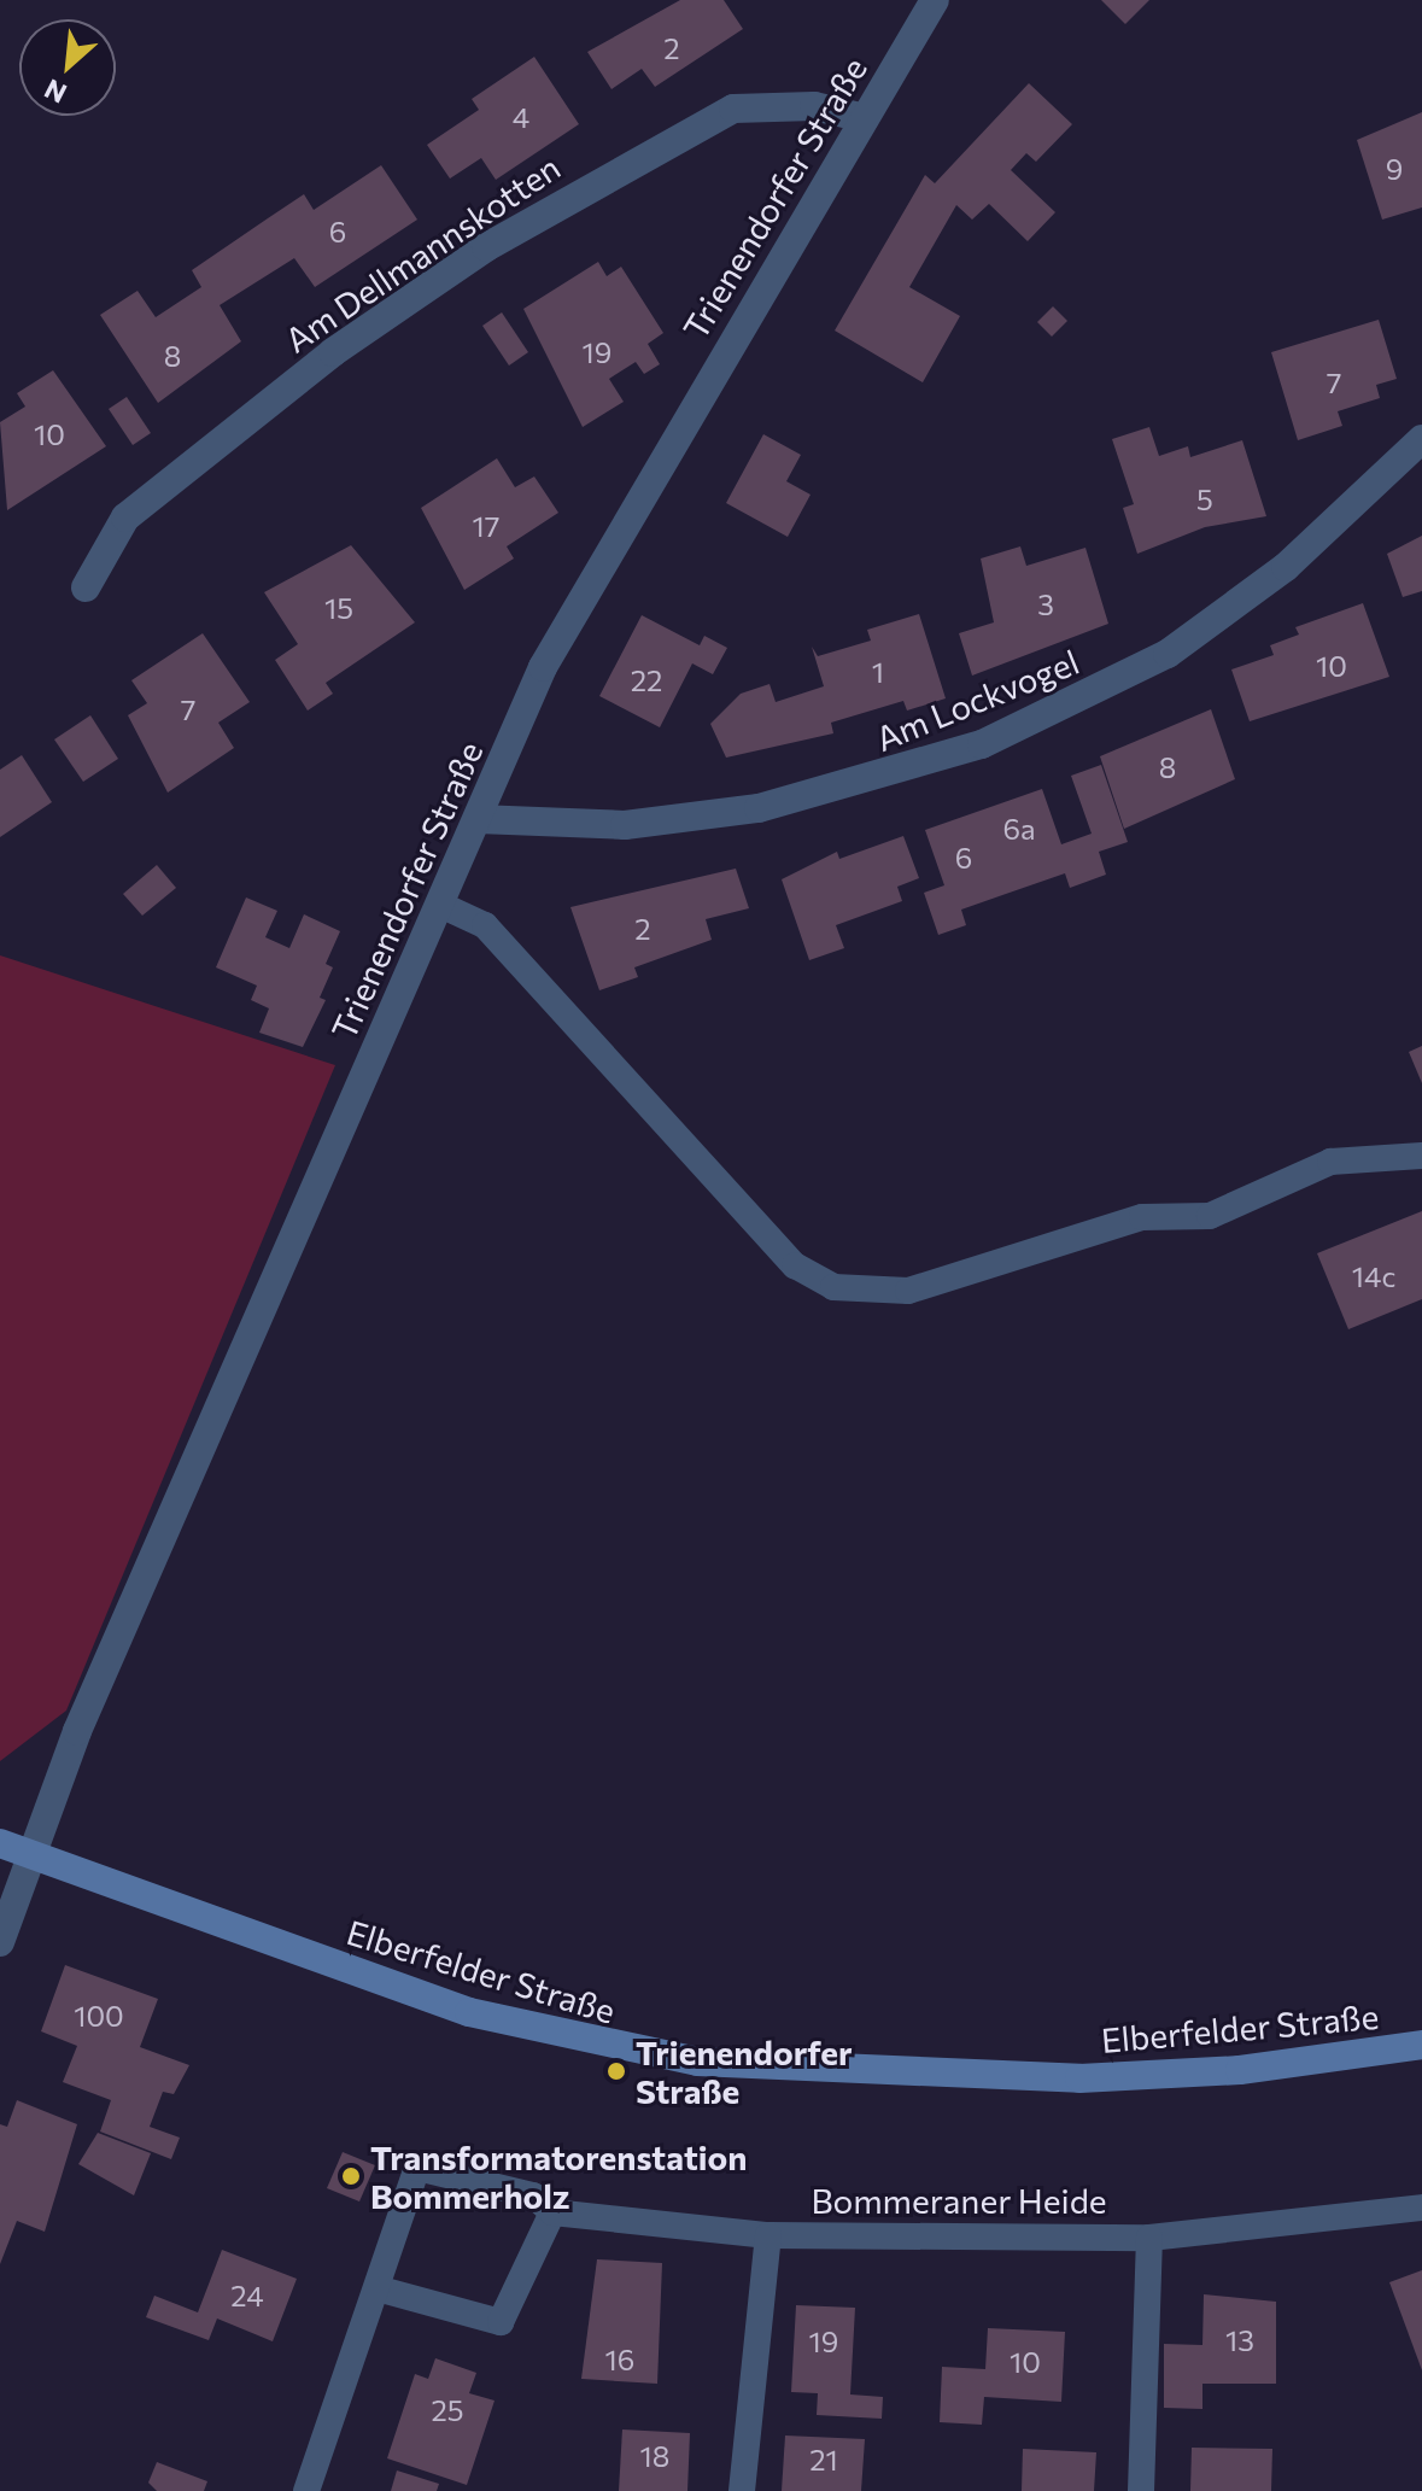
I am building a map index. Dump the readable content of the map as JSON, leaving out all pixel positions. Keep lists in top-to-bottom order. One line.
{"streets":{"main road":["Elberfelder Straße"],"street":["Trienendorfer Straße","Am Dellmannskotten","Am Lockvogel"],"lane":["Bommeraner Heide"]},"crossings":[["Trienendorfer Straße","Am Dellmannskotten"],["Trienendorfer Straße","Am Lockvogel"],["Trienendorfer Straße","Elberfelder Straße"]],"places":["Trienendorfer Straße","Transformatorenstation Bommerholz"],"house_numbers":["2","4","9","6","19","8","7","10","5","17","3","15","10","1","22","7","8","6a","6","2","14c","100","24","13","19","16","10","25","18","21"],"north":"bottom left"}
